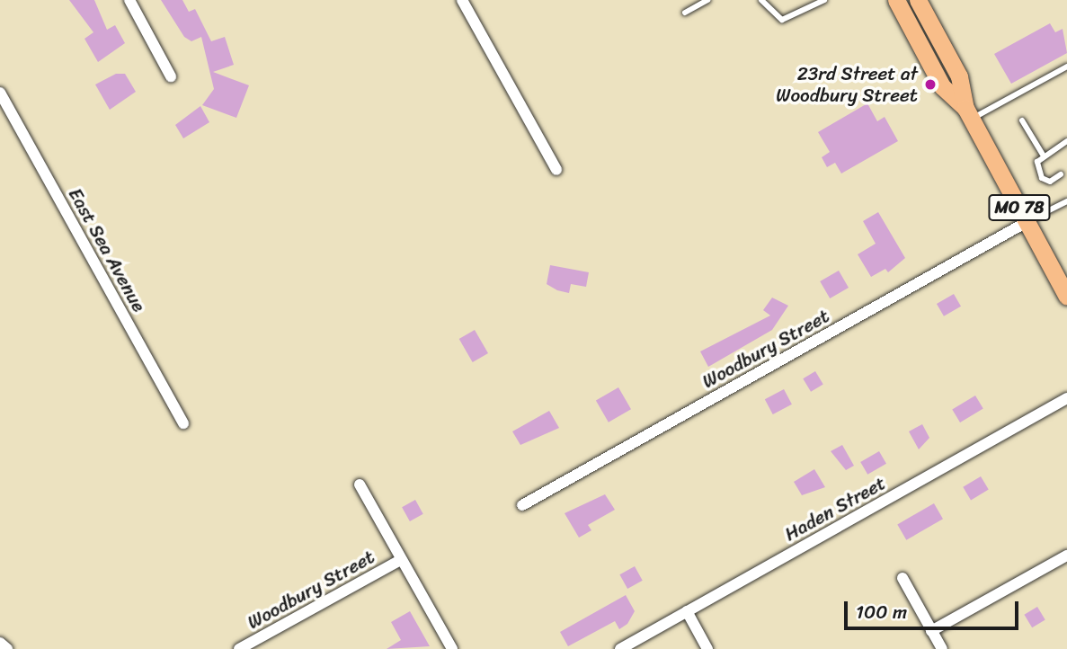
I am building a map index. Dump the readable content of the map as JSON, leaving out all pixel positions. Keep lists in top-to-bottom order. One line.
{"streets":{"main road":["MO 78"],"street":["East Sea Avenue","Woodbury Street","Haden Street"]},"crossings":[["MO 78","Woodbury Street"]],"places":["23rd Street at Woodbury Street"],"scale_bar":"100 m"}
